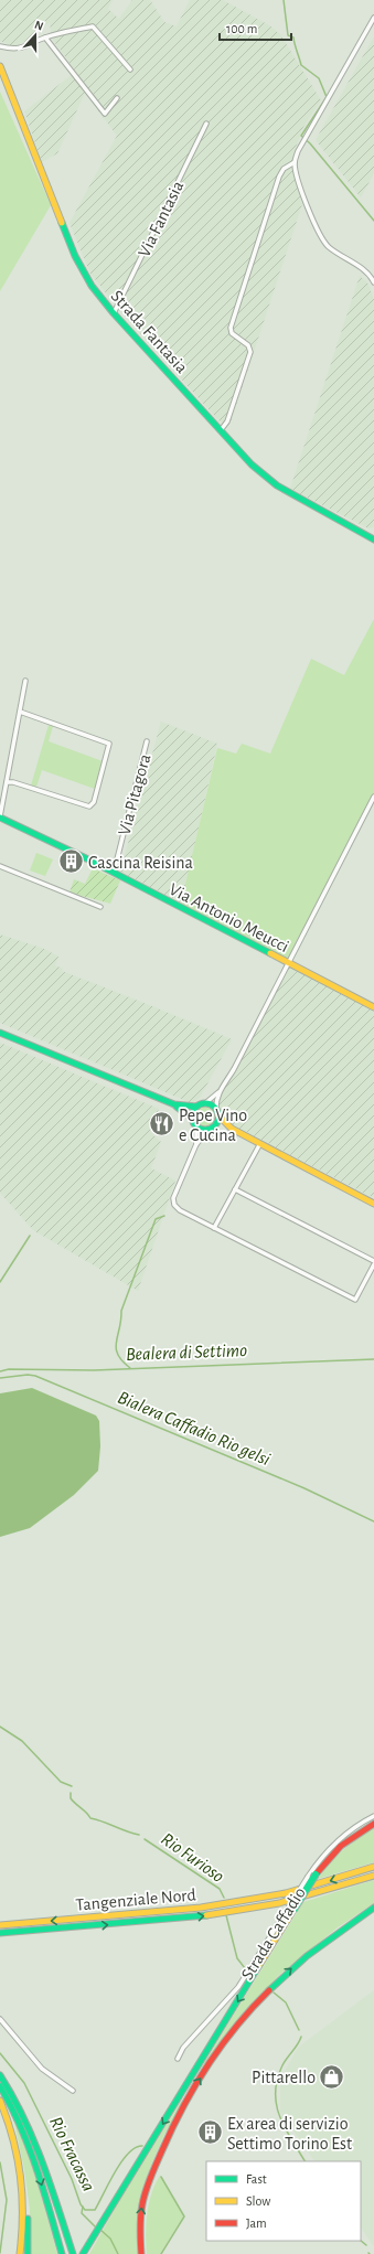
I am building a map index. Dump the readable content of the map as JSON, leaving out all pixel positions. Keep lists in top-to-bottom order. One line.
{"streets":{"main road":["Strada Fantasia","Via Antonio Meucci","Tangenziale Nord"],"street":["Via Fantasia","Via Pitagora","Strada Caffadio"]},"crossings":[["Via Fantasia","Strada Fantasia"],["Via Pitagora","Via Antonio Meucci"]],"water":["Bealera di Settimo","Bialera Caffadio Rio gelsi","Rio Furioso","Rio Fracassa"],"places":{"building":["Cascina Reisina","Ex area di servizio Settimo Torino Est"],"restaurant":["Pepe Vino e Cucina"],"shop":["Pittarello"]},"legend":["Fast","Slow","Jam"],"scale_bar":"100 m","north":"top"}
